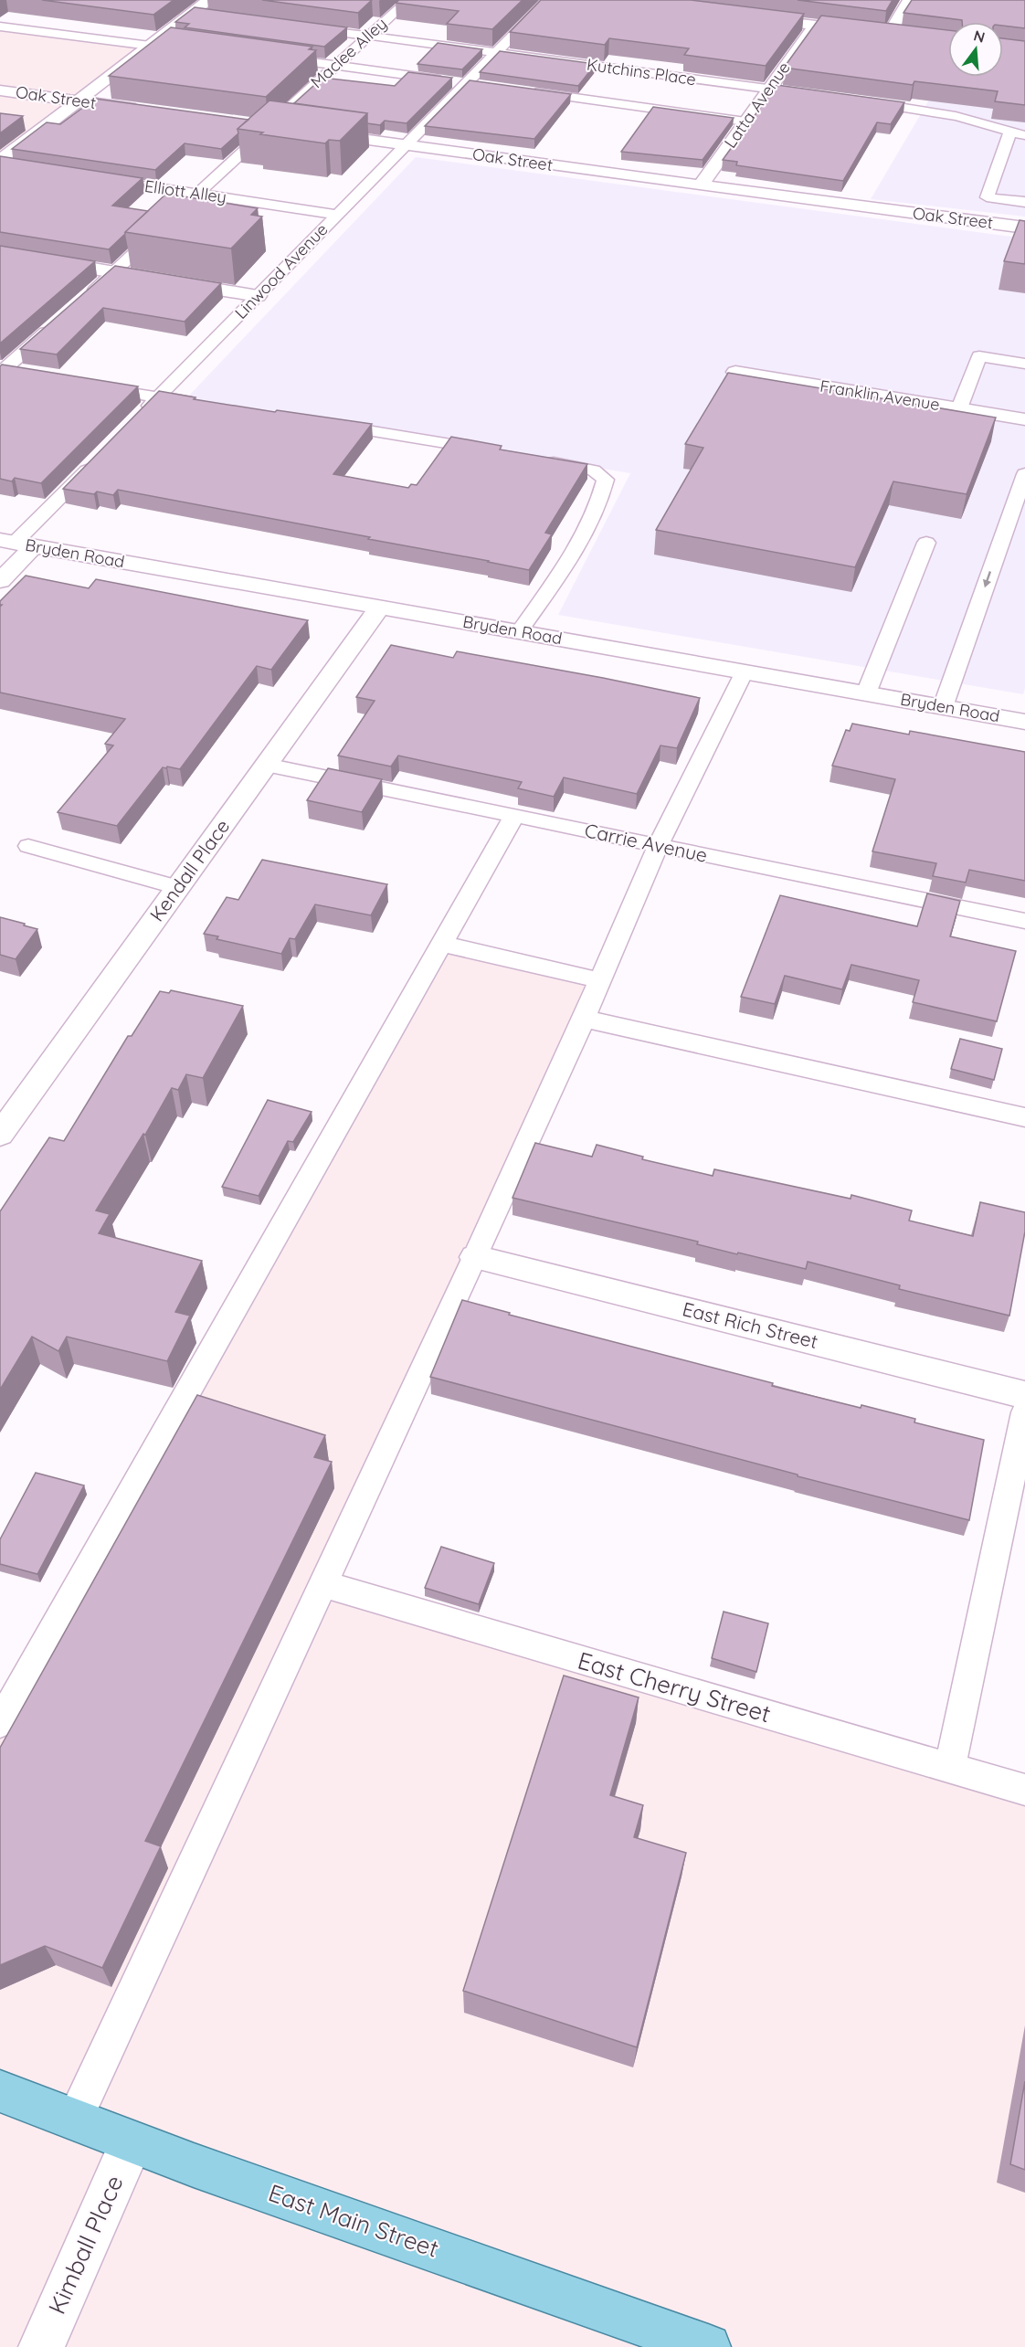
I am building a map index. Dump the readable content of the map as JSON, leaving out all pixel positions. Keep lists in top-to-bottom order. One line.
{"streets":{"main road":["East Main Street"],"street":["Oak Street","Latta Avenue","Franklin Avenue","Bryden Road","Kendall Place","East Rich Street","Kimball Place"],"lane":["Maclee Alley","Kutchins Place","Elliott Alley","Linwood Avenue","Carrie Avenue","East Cherry Street"]},"crossings":[["Maclee Alley","Kutchins Place"],["Maclee Alley","Elliott Alley"],["Kutchins Place","Latta Avenue"],["Kutchins Place","Linwood Avenue"],["Oak Street","Latta Avenue"],["Oak Street","Linwood Avenue"],["Elliott Alley","Linwood Avenue"],["Bryden Road","Kendall Place"],["Carrie Avenue","Kendall Place"],["East Main Street","Kimball Place"]],"north":"top"}
